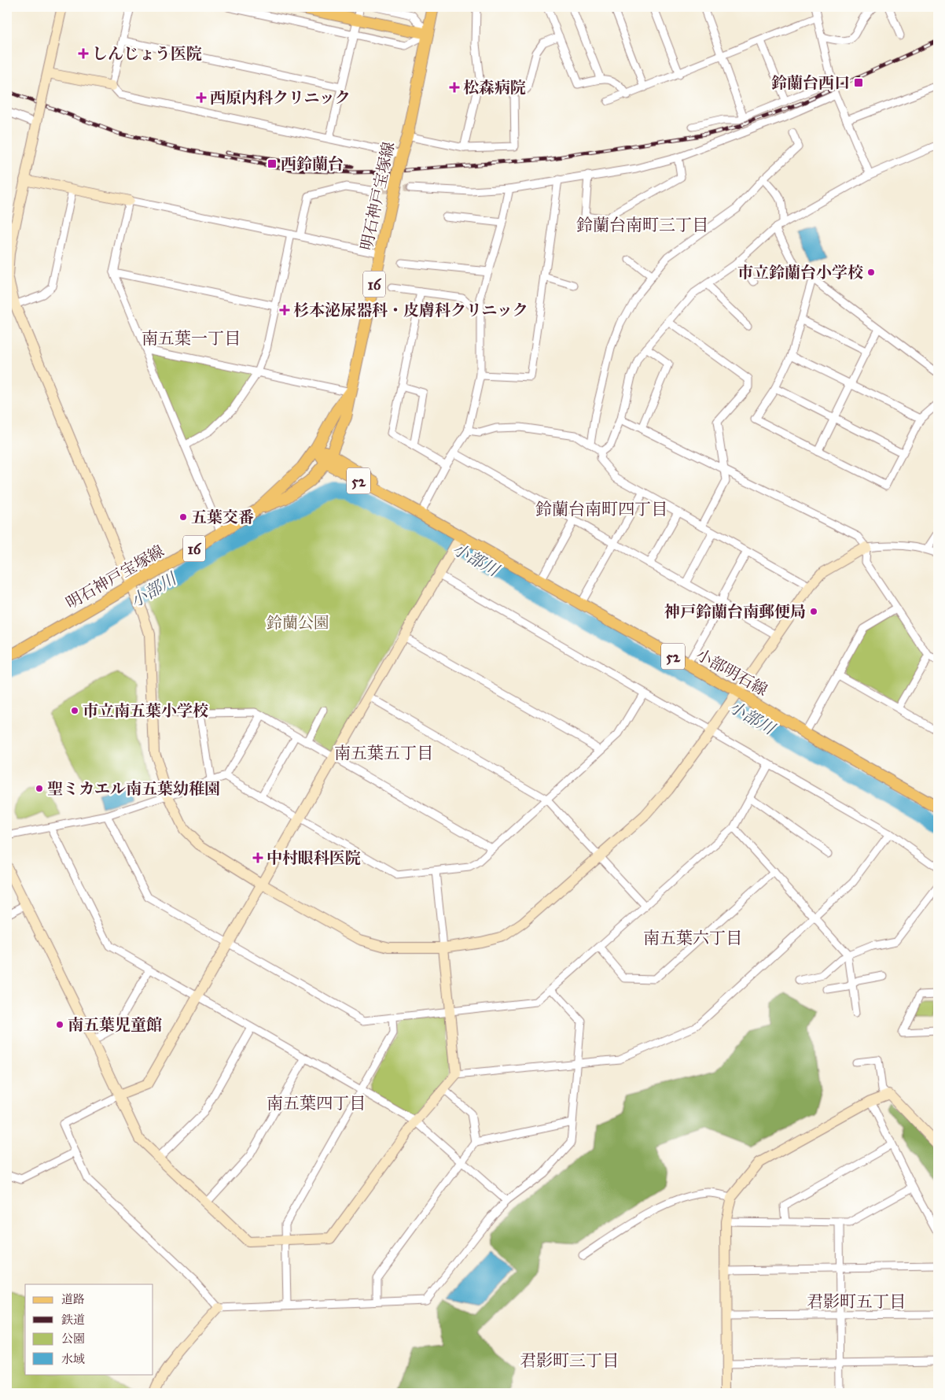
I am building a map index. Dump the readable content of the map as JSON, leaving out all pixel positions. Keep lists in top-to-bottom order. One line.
{"streets":{"main road":["明石神戸宝塚線","16","52","小部明石線"]},"crossings":[["明石神戸宝塚線","小部明石線"]],"districts":["鈴蘭台南町三丁目","南五葉一丁目","鈴蘭台南町四丁目","南五葉五丁目","南五葉六丁目","南五葉四丁目","君影町五丁目","君影町三丁目"],"water":["小部川"],"parks":["鈴蘭公園"],"places":{"health":["しんじょう医院","松森病院","西原内科クリニック","杉本泌尿器科・皮膚科クリニック","中村眼科医院"],"transit":["鈴蘭台西口","西鈴蘭台"],"other":["市立鈴蘭台小学校","五葉交番","神戸鈴蘭台南郵便局","市立南五葉小学校","聖ミカエル南五葉幼稚園","南五葉児童館"]},"legend":["道路","鉄道","公園","水域"]}
